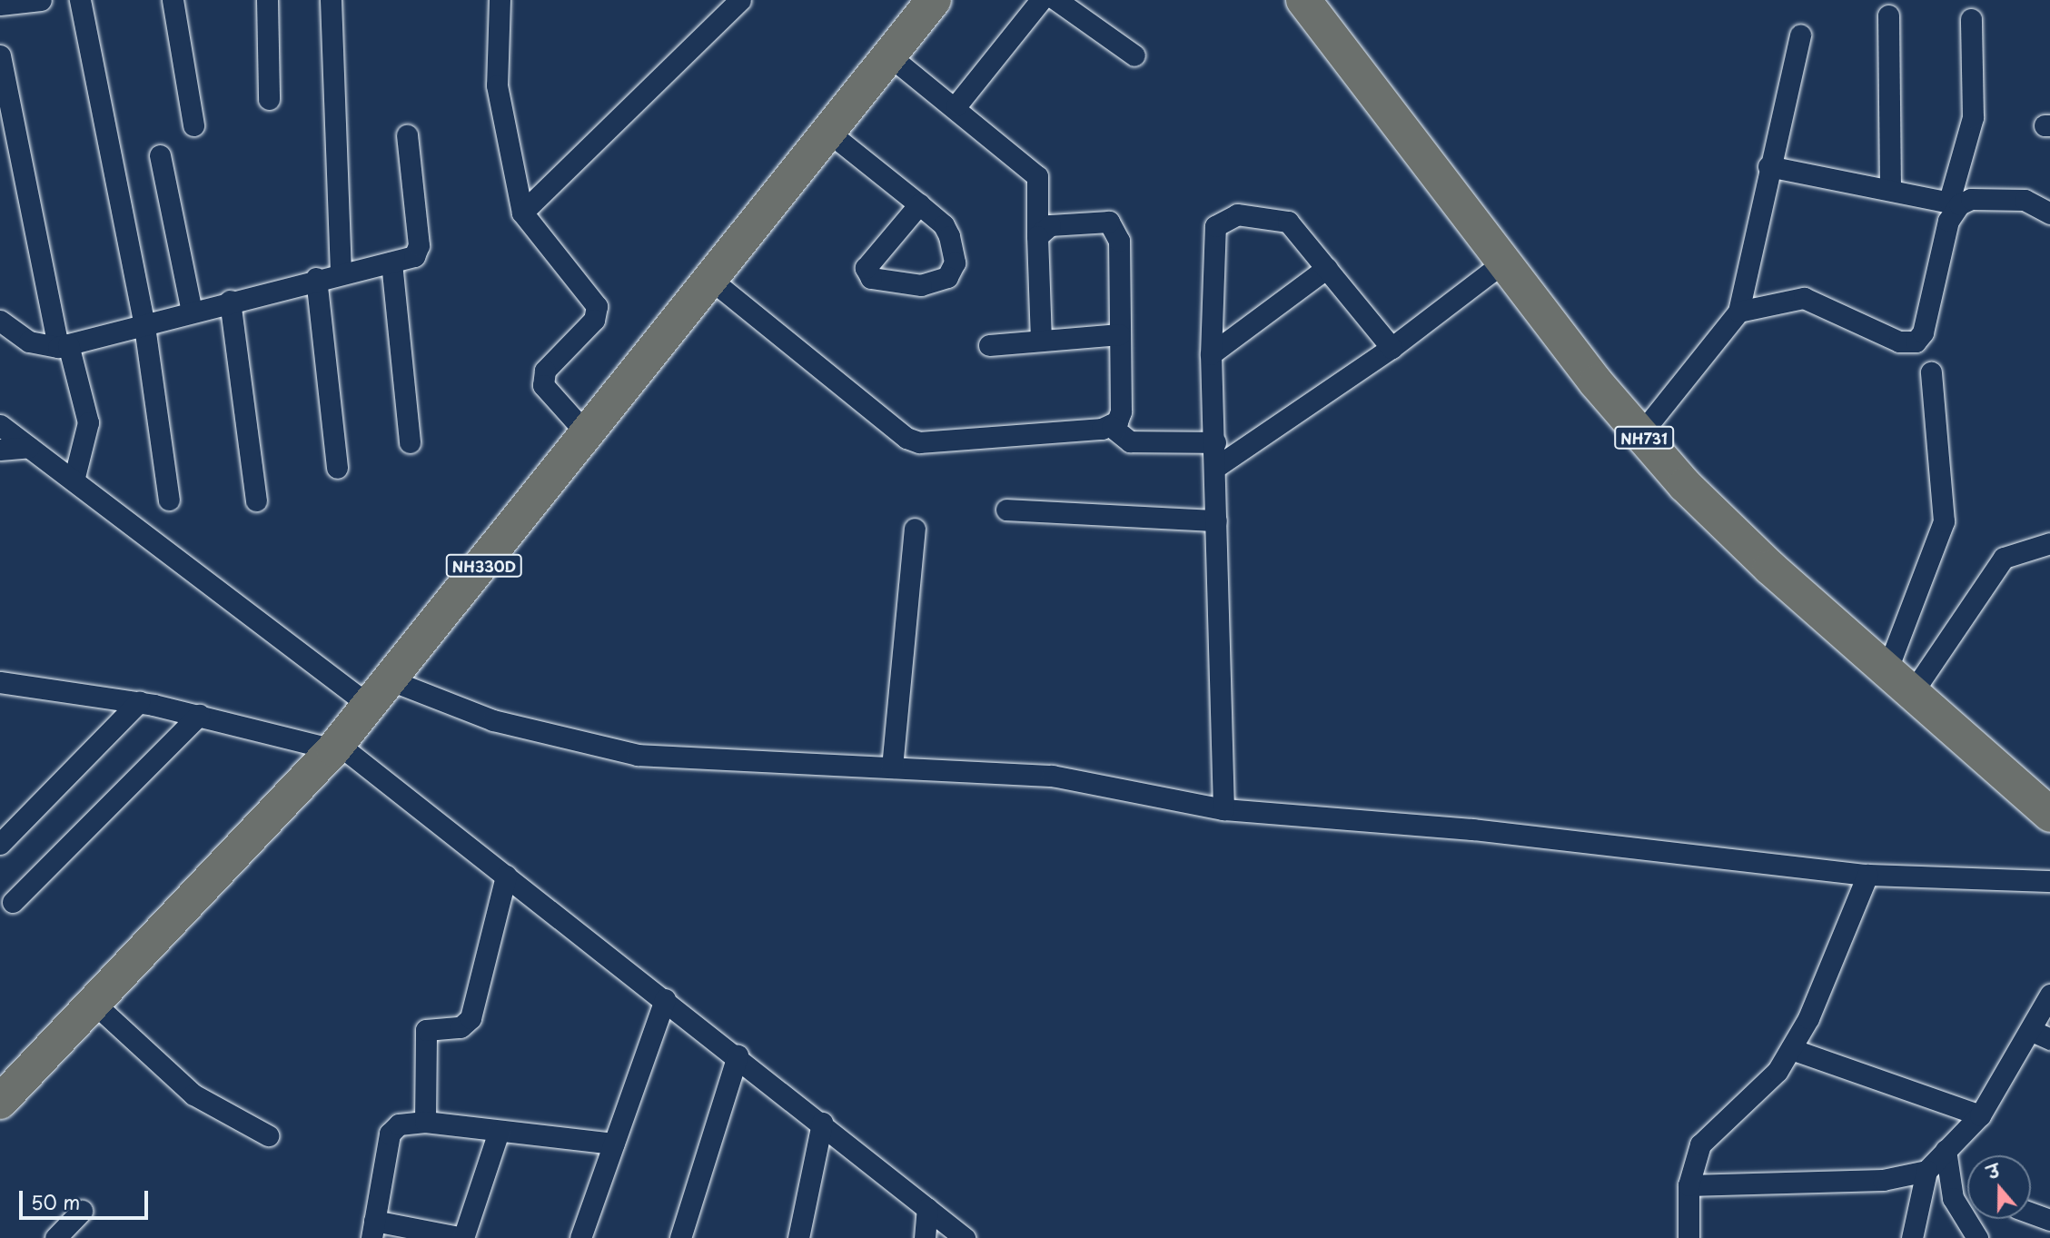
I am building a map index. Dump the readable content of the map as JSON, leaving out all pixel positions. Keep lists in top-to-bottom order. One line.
{"streets":{"highway":["NH731","NH330D"]},"scale_bar":"50 m","north":"top"}
